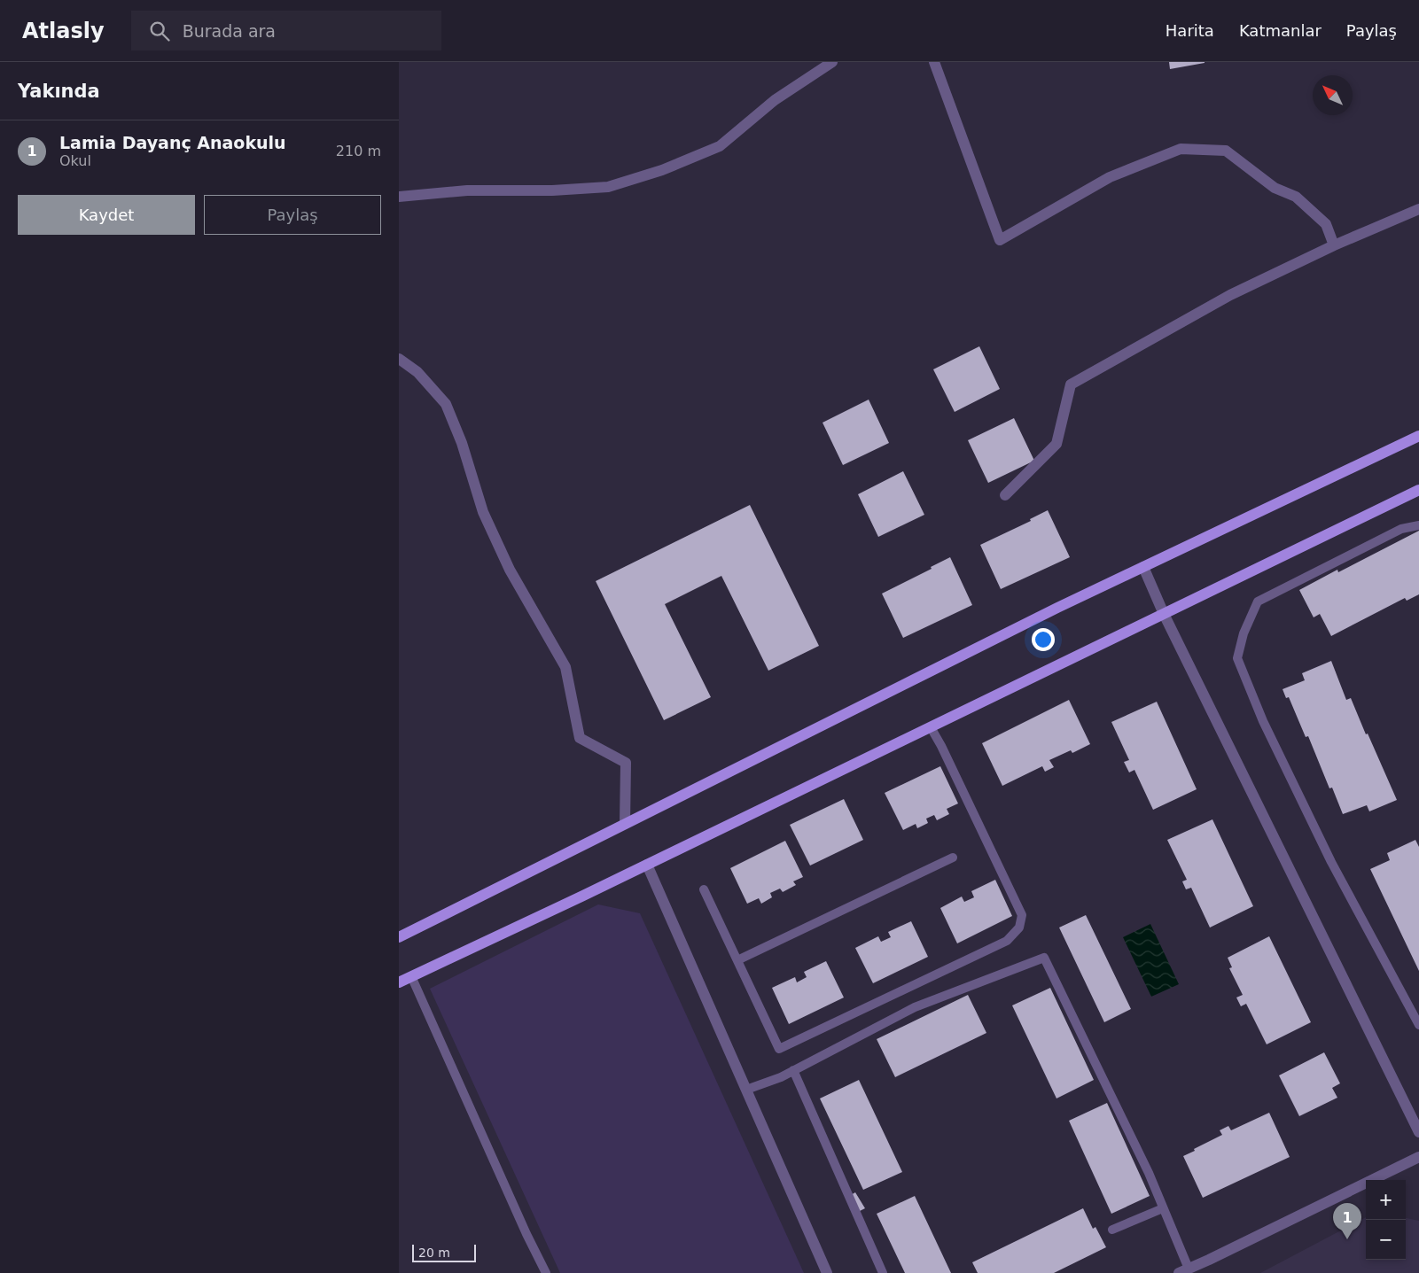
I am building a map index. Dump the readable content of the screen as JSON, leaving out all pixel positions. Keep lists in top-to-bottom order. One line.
{"scale_bar":"20 m","north":"top left","page":{"header":"Atlasly","search":"Burada ara","nav":["Harita","Katmanlar","Paylaş"],"heading":"Yakında","list":[{"mark":"1","name":"Lamia Dayanç Anaokulu","note":"Okul","value":"210 m"}],"buttons":["Kaydet","Paylaş"],"map_buttons":["+","−"],"pins":"1","scale":"20 m"}}
